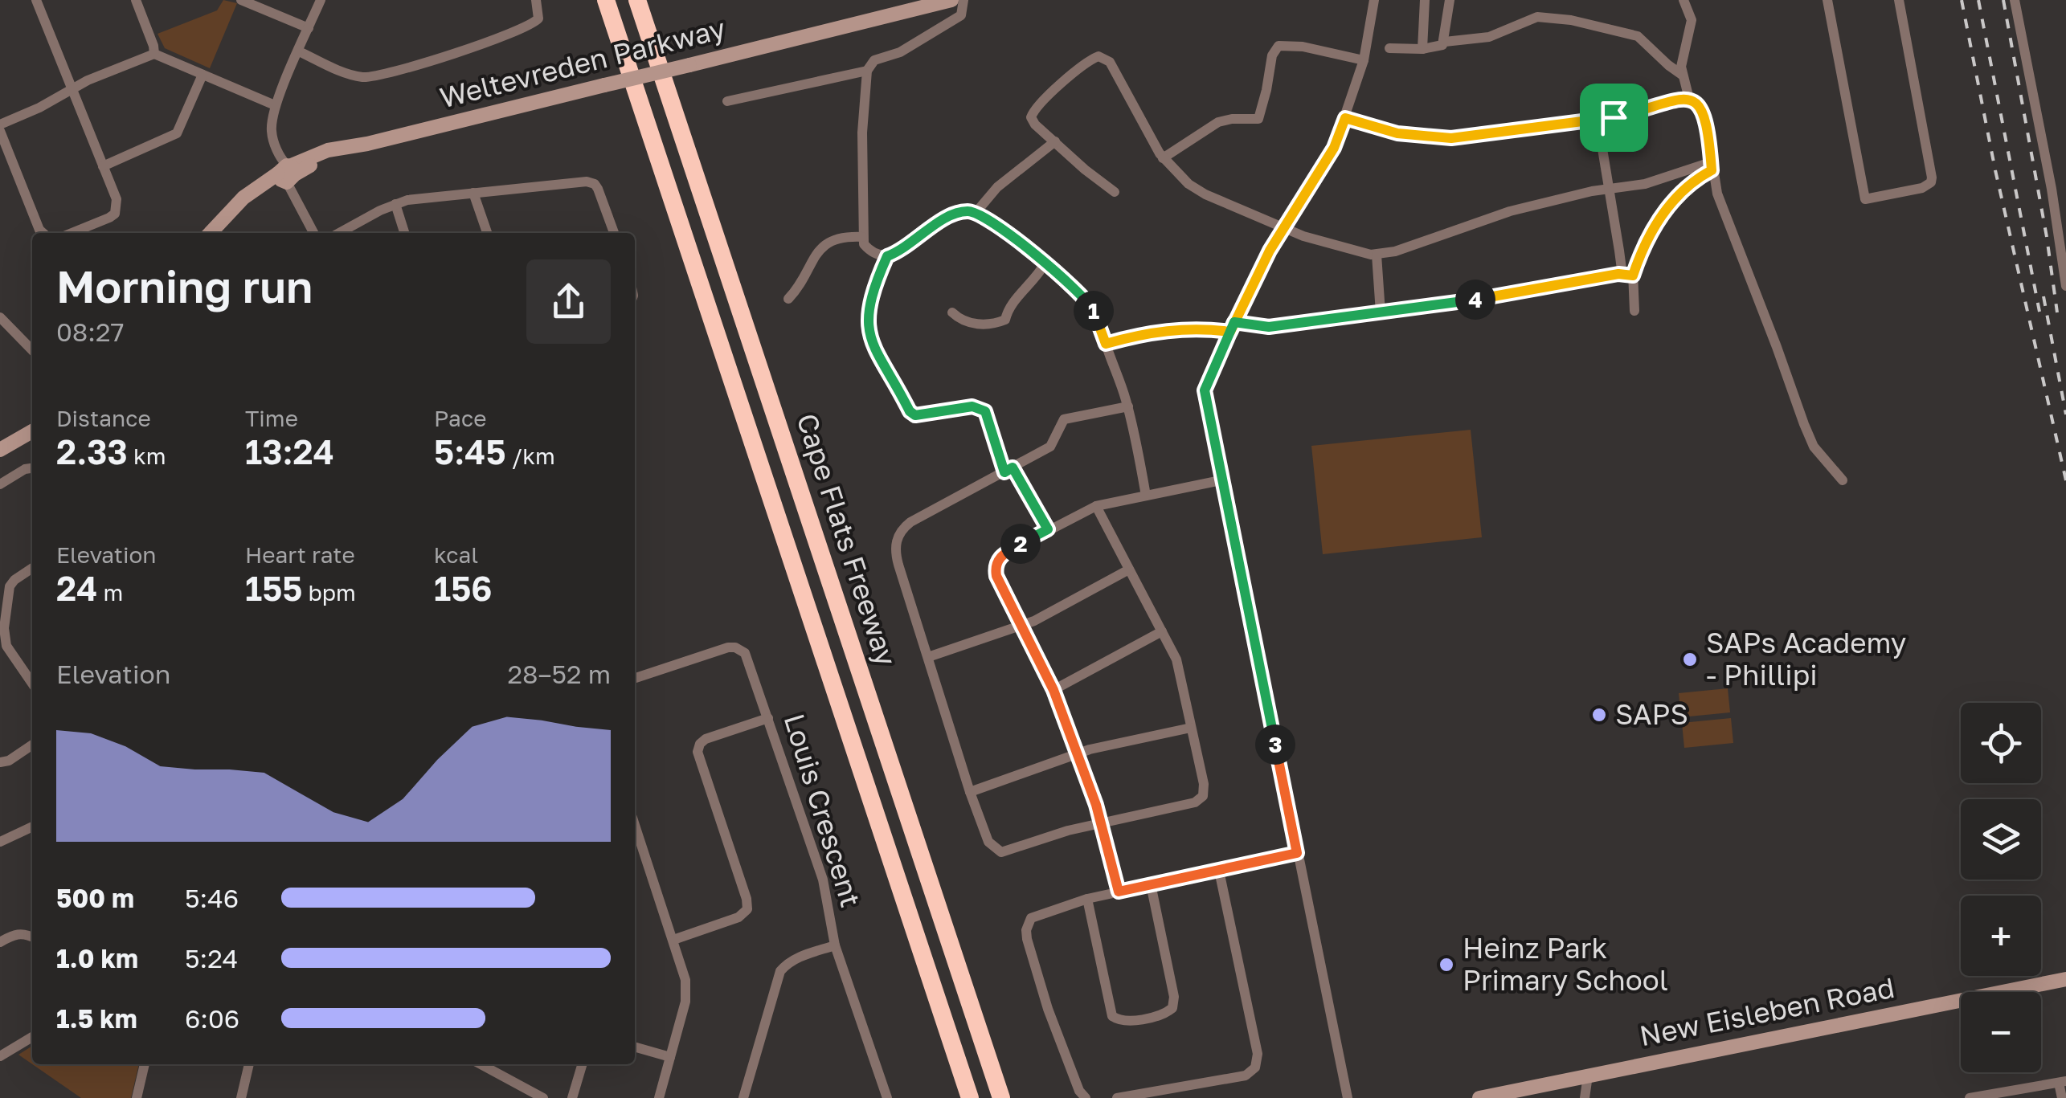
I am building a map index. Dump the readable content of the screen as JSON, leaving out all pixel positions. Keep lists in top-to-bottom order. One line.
{"streets":{"highway":["Cape Flats Freeway"],"street":["Weltevreden Parkway","Louis Crescent","New Eisleben Road"]},"places":["SAPs Academy - Phillipi","SAPS","Heinz Park Primary School"],"page":{"heading":["Morning run","08:27"],"pins":["4","1","2","3"],"stats":[["Distance","2.33 km"],["Time","13:24"],["Pace","5:45 /km"],["Elevation","24 m"],["Heart rate","155 bpm"],["kcal","156"]],"chart":["Elevation","28–52 m"],"map_buttons":["+","−"],"list":[{"name":"500 m","note":"5:46"},{"name":"1.0 km","note":"5:24"},{"name":"1.5 km","note":"6:06"}]}}
